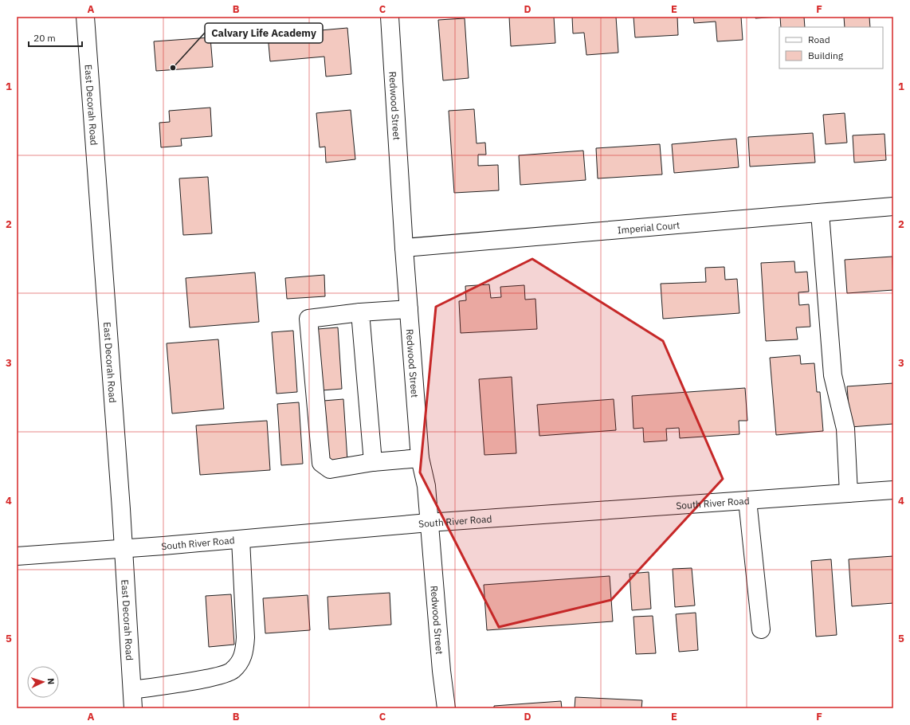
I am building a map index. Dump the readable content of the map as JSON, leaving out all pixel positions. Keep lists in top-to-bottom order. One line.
{"streets":{"street":["East Decorah Road","Redwood Street","Imperial Court","South River Road"]},"crossings":[["East Decorah Road","South River Road"],["Redwood Street","Imperial Court"],["Redwood Street","South River Road"]],"places":["Calvary Life Academy"],"legend":["Road","Building"],"scale_bar":"20 m","north":"right","grid":{"columns":["A","B","C","D","E","F"],"rows":["1","2","3","4","5"]}}
